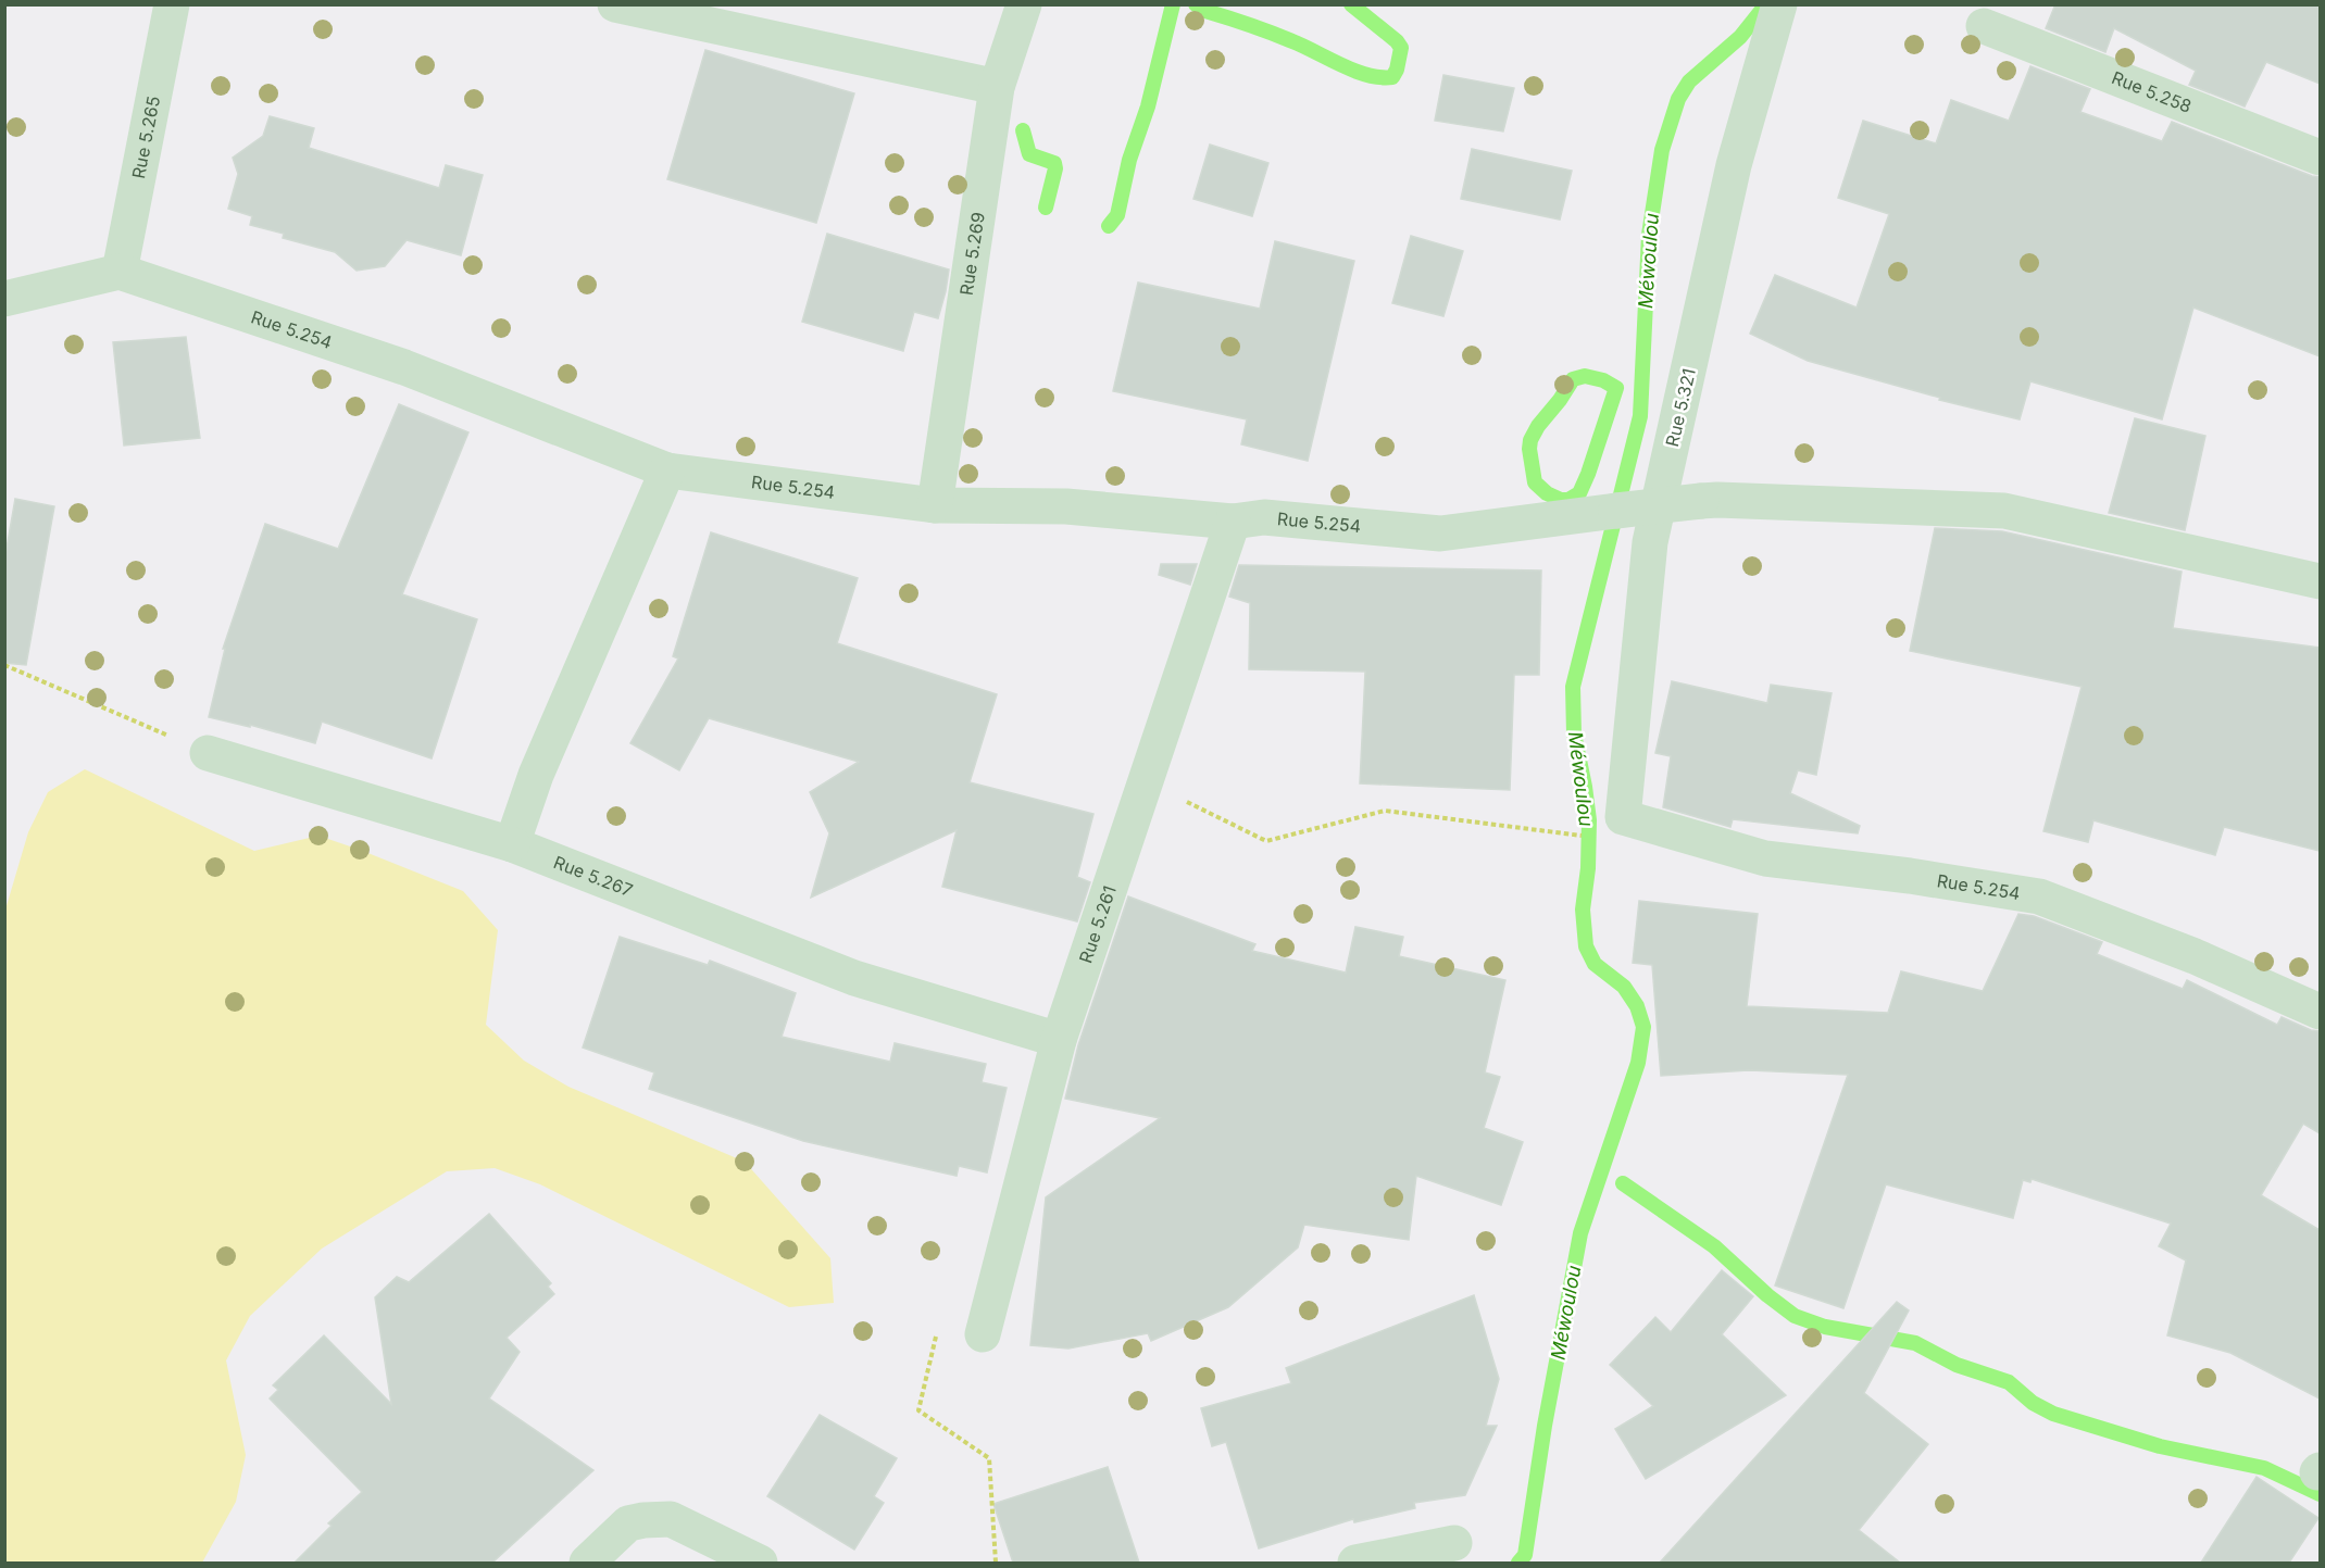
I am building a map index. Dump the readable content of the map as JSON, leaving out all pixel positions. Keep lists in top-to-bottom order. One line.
{"streets":{"street":["Rue 5.258","Rue 5.265","Rue 5.269","Rue 5.254","Rue 5.321","Rue 5.267","Rue 5.261"]},"crossings":[["Rue 5.265","Rue 5.254"],["Rue 5.269","Rue 5.254"],["Rue 5.254","Rue 5.321"],["Rue 5.254","Rue 5.261"],["Rue 5.267","Rue 5.261"]],"water":["Méwoulou"]}
